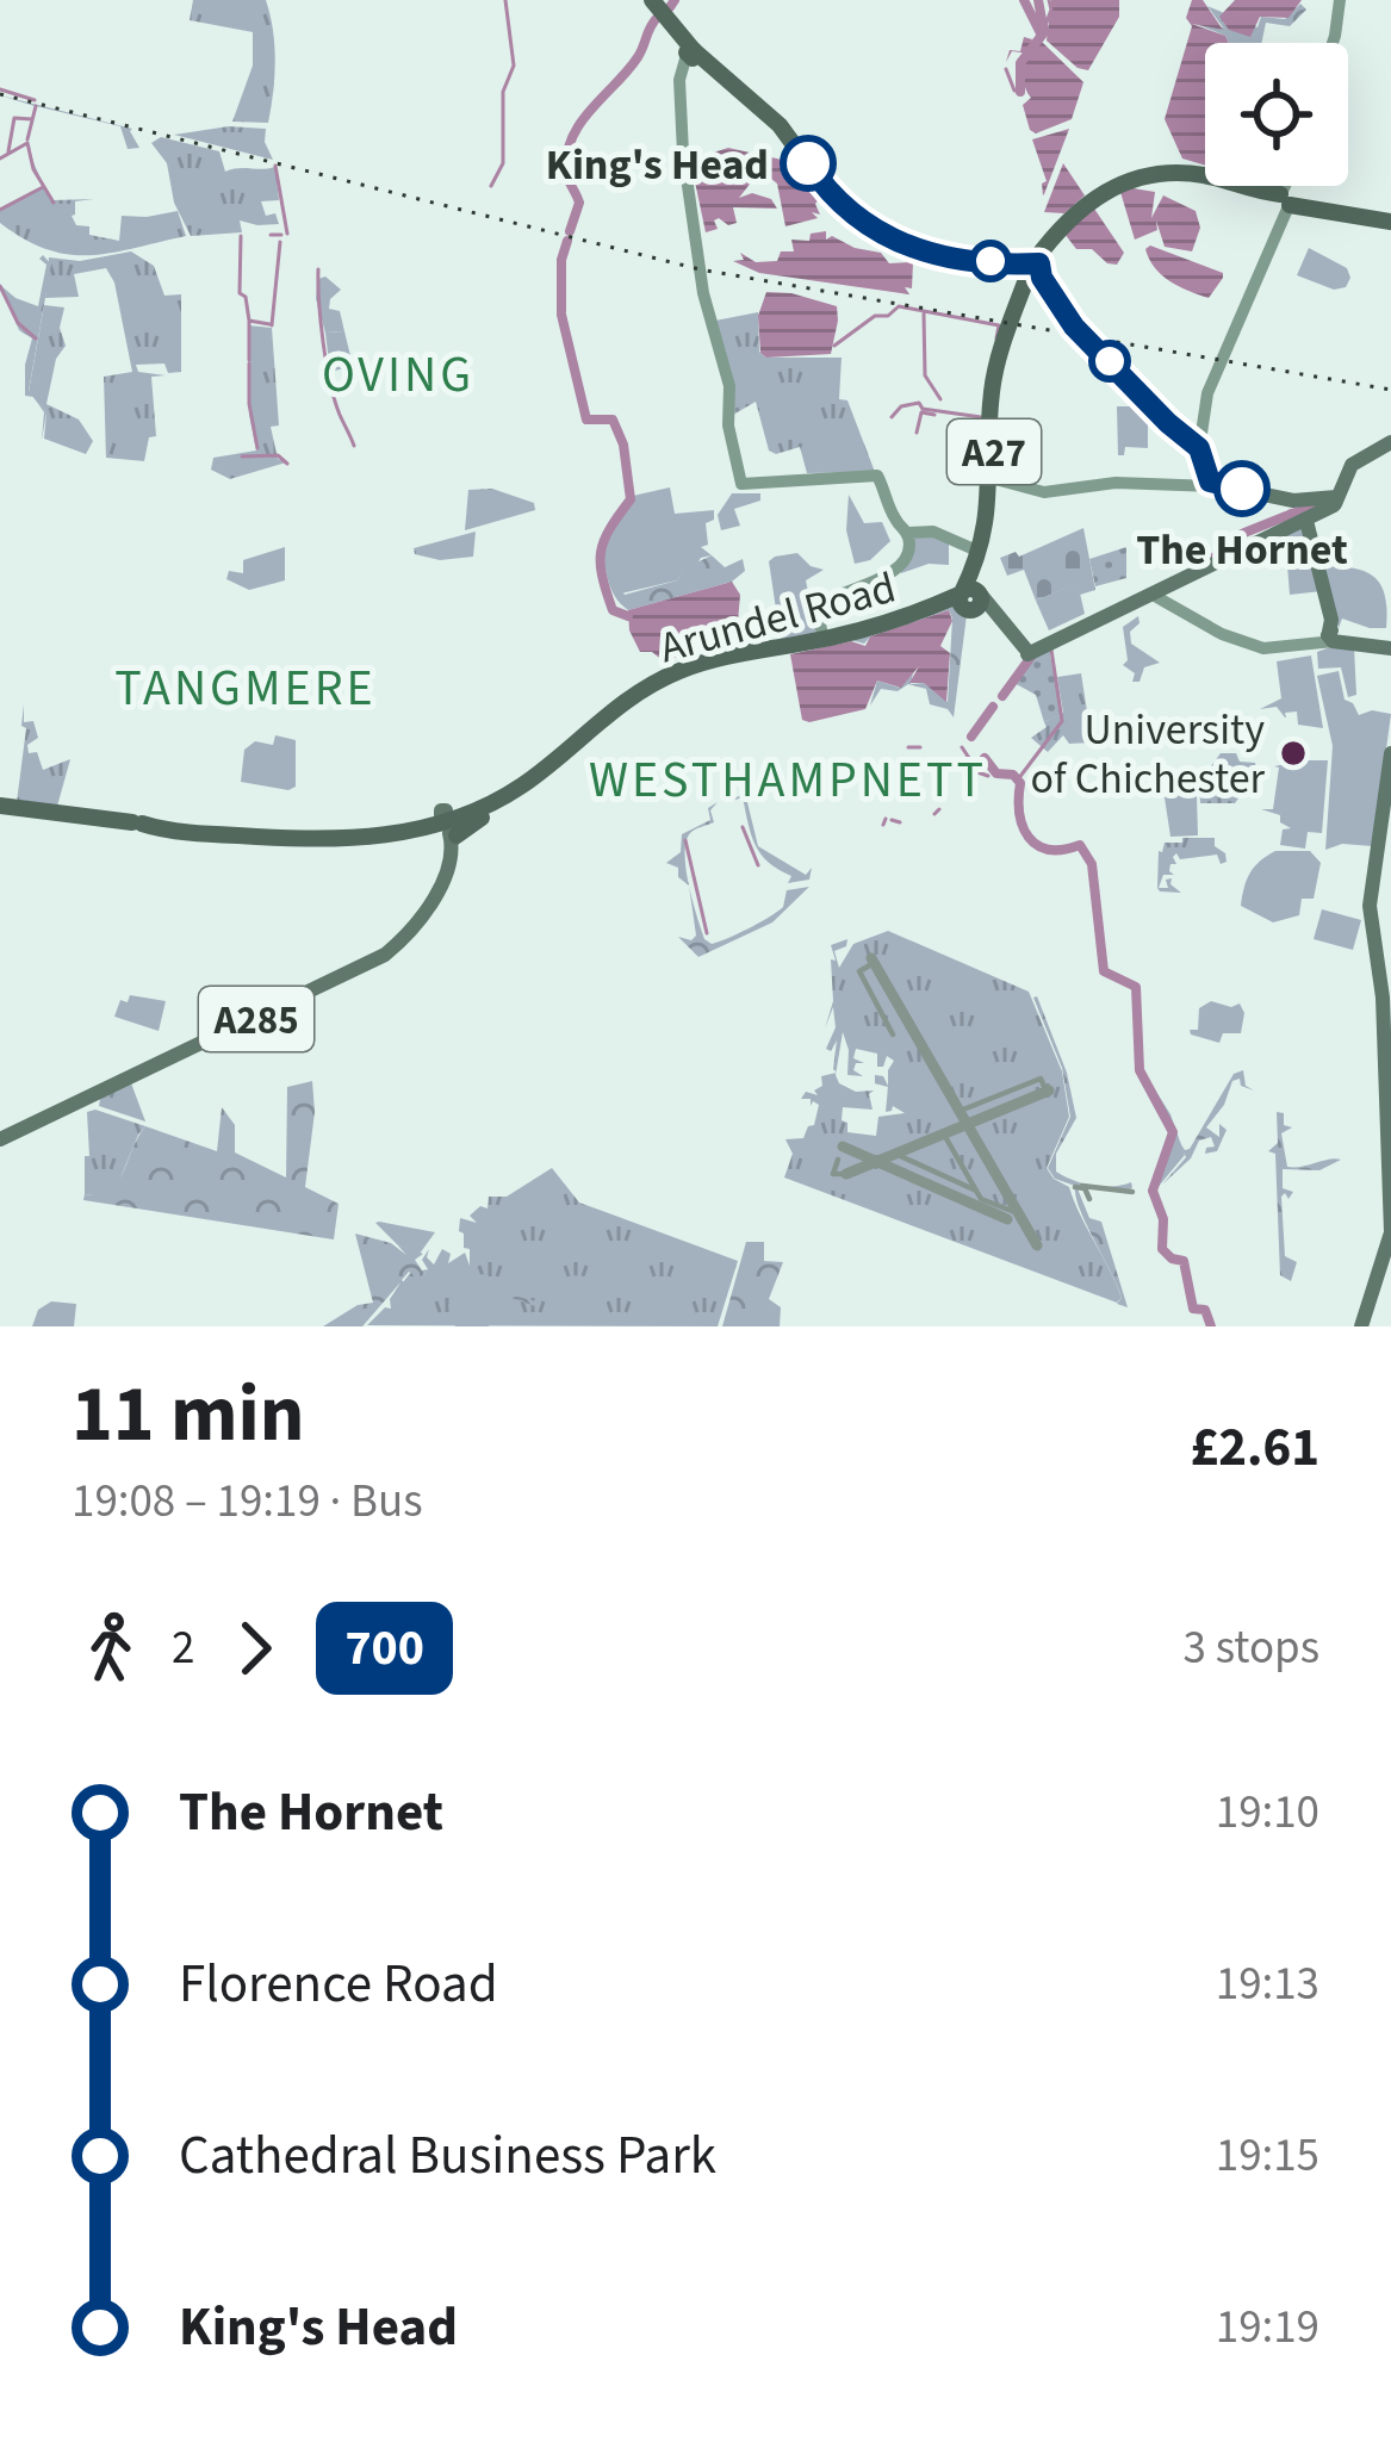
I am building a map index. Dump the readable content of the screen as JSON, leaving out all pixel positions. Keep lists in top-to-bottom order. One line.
{"streets":{"highway":["A27","Arundel Road"],"main road":["A285"]},"crossings":[["A27","Arundel Road"]],"districts":["OVING","TANGMERE","WESTHAMPNETT"],"places":["King's Head","The Hornet","University of Chichester"],"lines":["bus line 700"],"page":{"heading":["11 min","19:08 – 19:19 · Bus","£2.61"],"legs":["2","700","3 stops"],"list":[{"name":"The Hornet","value":"19:10"},{"name":"Florence Road","value":"19:13"},{"name":"Cathedral Business Park","value":"19:15"},{"name":"King's Head","value":"19:19"}]}}
